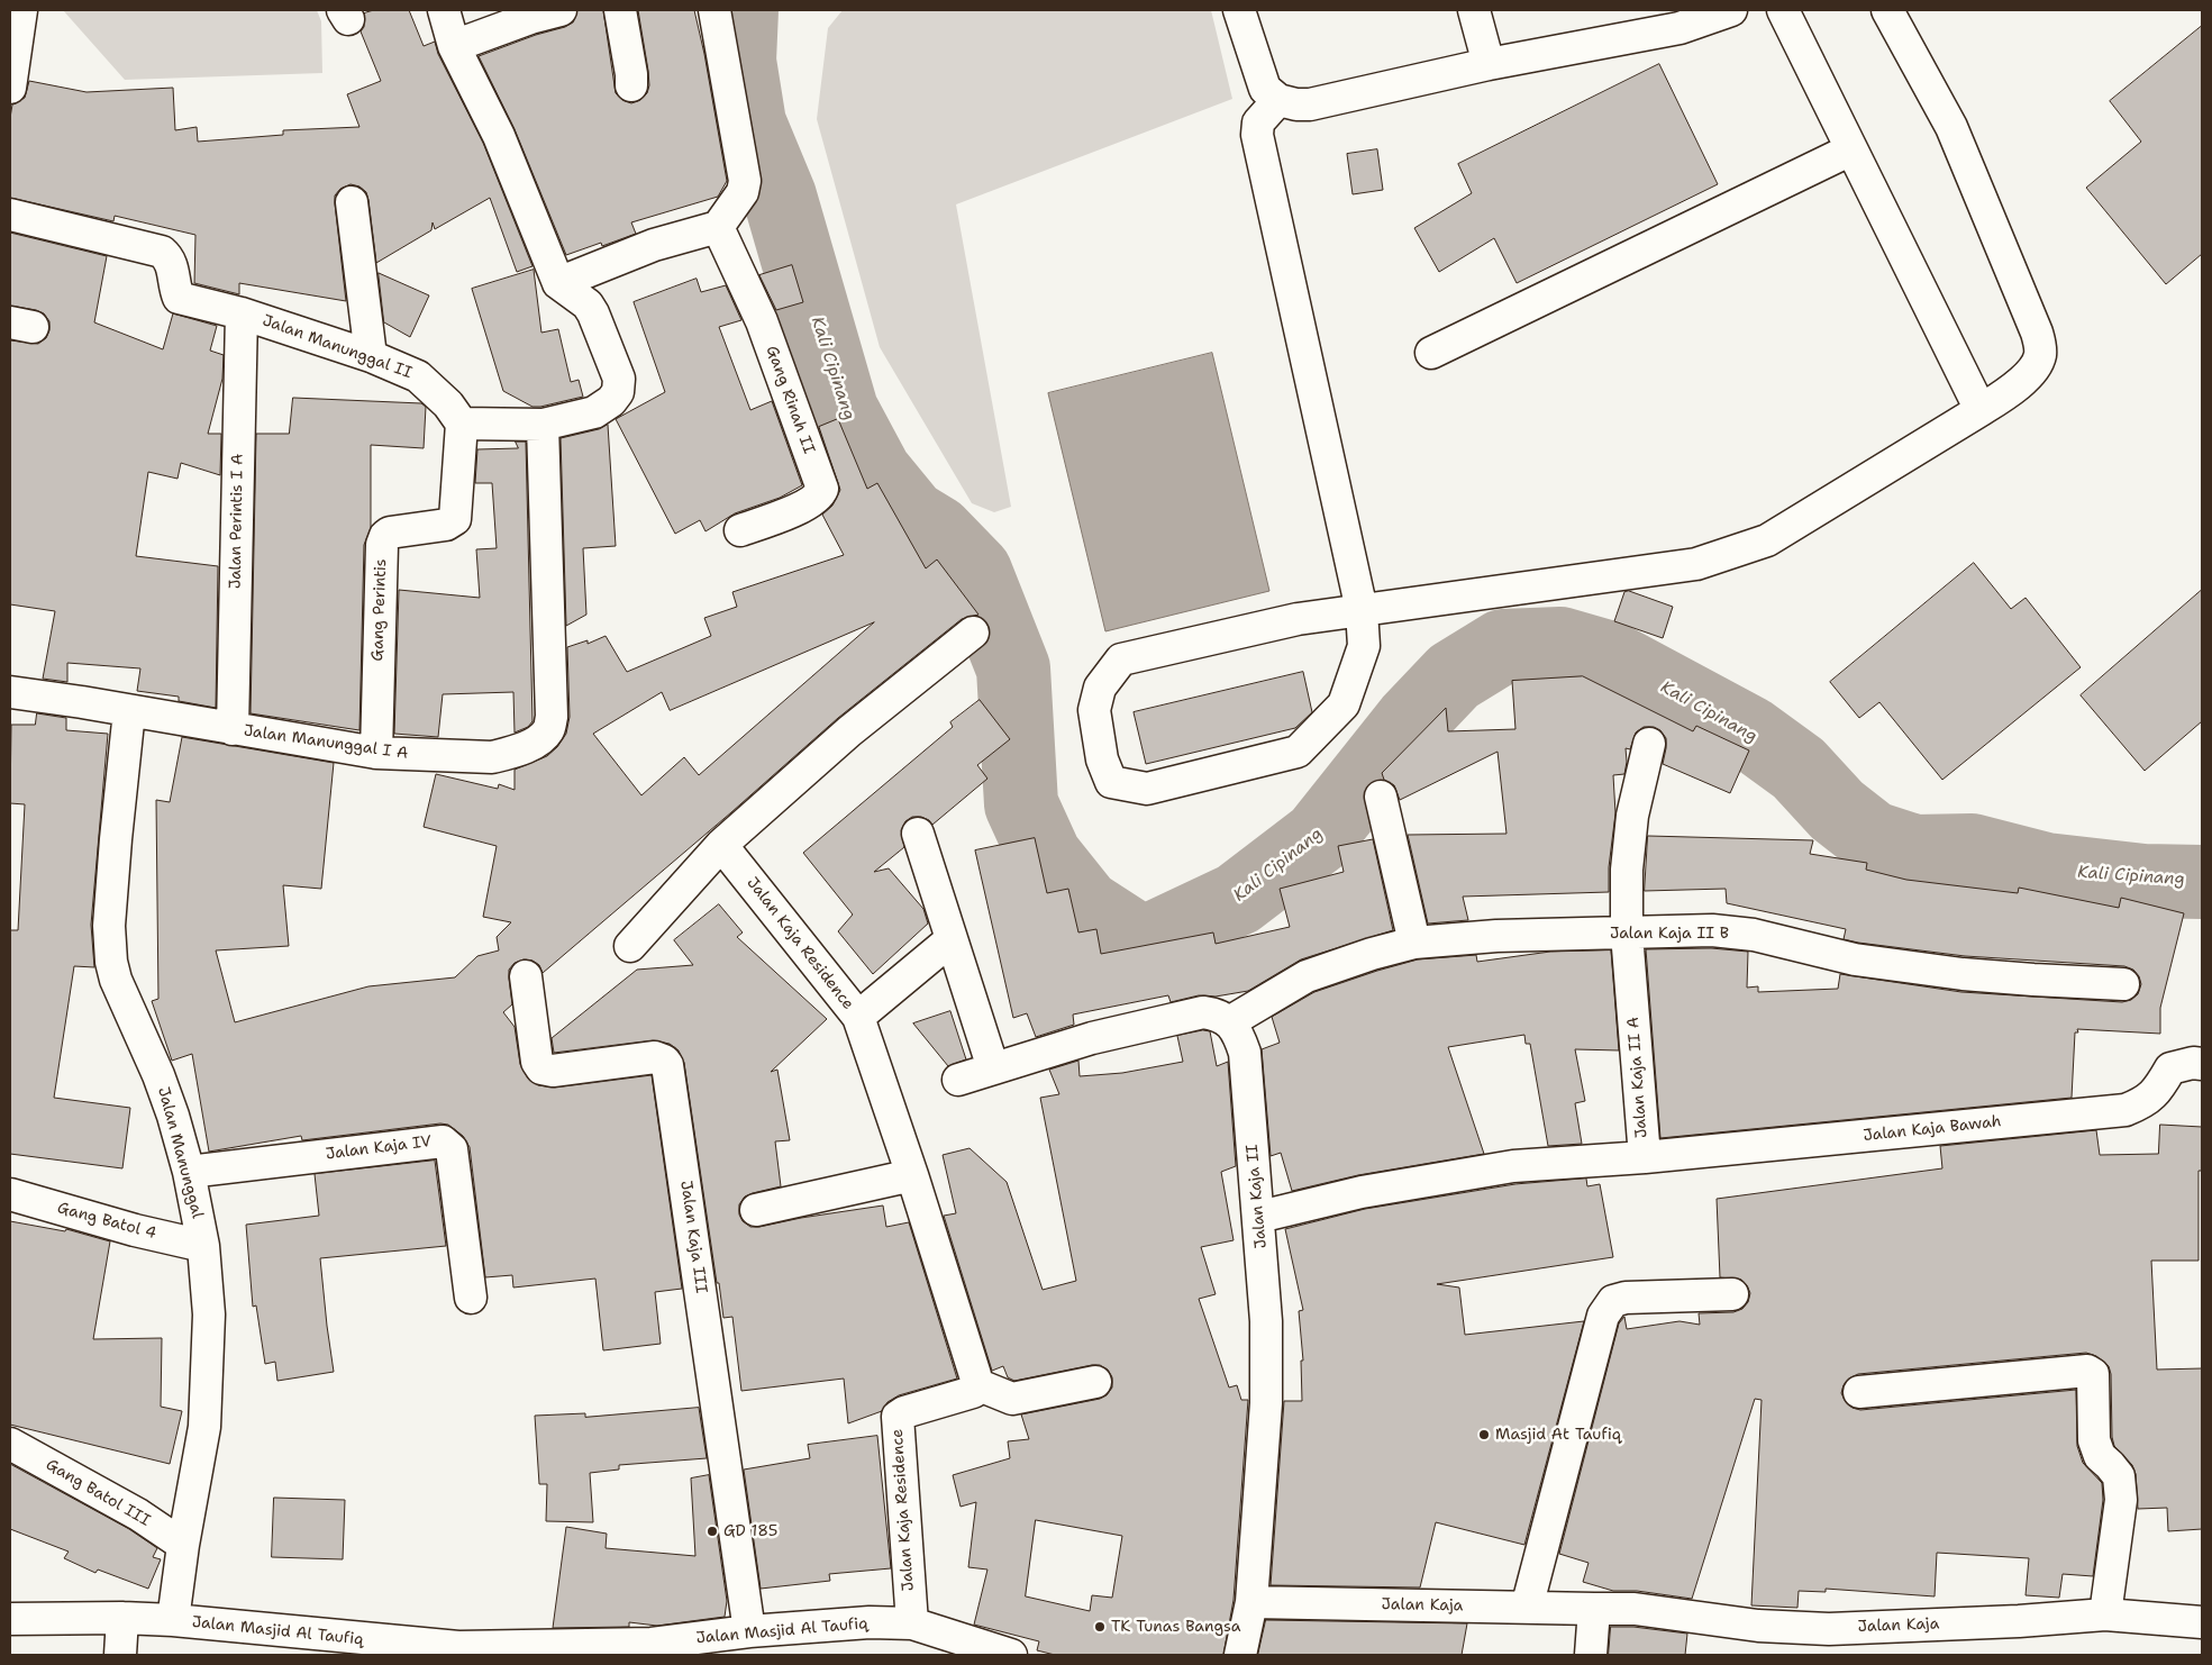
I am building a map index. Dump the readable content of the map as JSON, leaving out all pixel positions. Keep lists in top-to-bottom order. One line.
{"streets":{"street":["Jalan Manunggal II","Gang Rinah II","Jalan Perintis I A","Gang Perintis","Jalan Manunggal I A","Jalan Kaja II B","Jalan Kaja Residence","Jalan Kaja II A","Jalan Kaja Bawah","Jalan Kaja IV","Jalan Manunggal","Jalan Kaja II","Gang Batol 4","Jalan Kaja III","Gang Batol III","Jalan Kaja","Jalan Masjid Al Taufiq"]},"crossings":[["Jalan Manunggal II","Jalan Perintis I A"],["Jalan Manunggal II","Gang Perintis"],["Jalan Perintis I A","Jalan Manunggal I A"],["Gang Perintis","Jalan Manunggal I A"],["Jalan Manunggal I A","Jalan Manunggal"],["Jalan Kaja II B","Jalan Kaja II A"],["Jalan Kaja II B","Jalan Kaja II"],["Jalan Kaja Residence","Jalan Masjid Al Taufiq"],["Jalan Kaja II A","Jalan Kaja Bawah"],["Jalan Kaja II A","Jalan Kaja II"],["Jalan Kaja IV","Jalan Manunggal"],["Jalan Manunggal","Gang Batol 4"],["Jalan Manunggal","Gang Batol III"],["Jalan Manunggal","Jalan Masjid Al Taufiq"],["Jalan Kaja II","Jalan Kaja"],["Jalan Kaja III","Jalan Masjid Al Taufiq"]],"water":["Kali Cipinang"],"places":["Masjid At Taufiq","GD 185","TK Tunas Bangsa"]}
